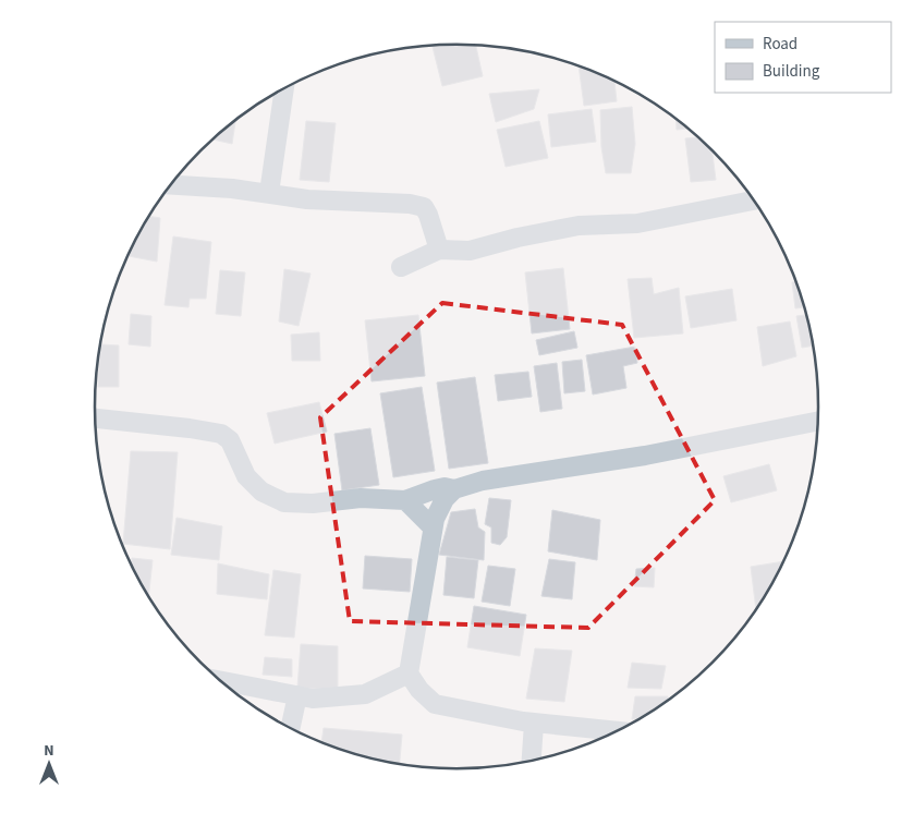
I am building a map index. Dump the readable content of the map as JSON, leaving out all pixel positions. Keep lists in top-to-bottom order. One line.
{"legend":["Road","Building"],"north":"top"}
